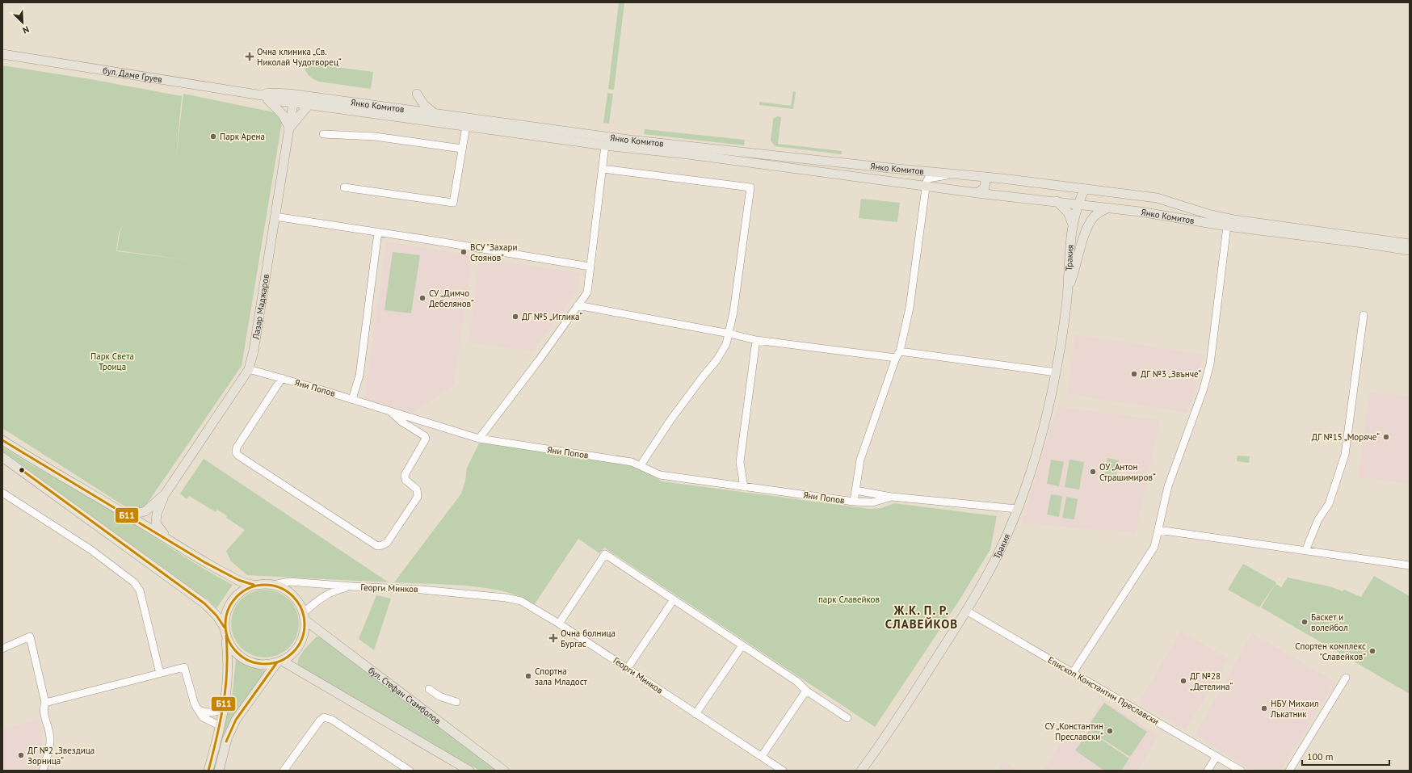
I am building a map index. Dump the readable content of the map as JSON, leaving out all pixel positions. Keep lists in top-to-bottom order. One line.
{"streets":{"main road":["бул. Даме Груев","Янко Комитов","Тракия","Лазар Маджаров","бул. Стефан Стамболов"],"street":["Яни Попов","Георги Минков","Епископ Константин Преславски"]},"crossings":[["бул. Даме Груев","Янко Комитов"],["бул. Даме Груев","Лазар Маджаров"],["Янко Комитов","Тракия"],["Тракия","Яни Попов"],["Тракия","Епископ Константин Преславски"],["Лазар Маджаров","Яни Попов"],["Георги Минков","бул. Стефан Стамболов"]],"districts":["Ж.К. П. Р. СЛАВЕЙКОВ"],"parks":["Парк Света Троица","парк Славейков"],"places":{"health":["Oчна клиника „Св. Николай Чудотворец“","Oчна болница Бургас"],"other":["Парк Арена","ВСУ \"Захари Стоянов\"","СУ „Димчо Дебелянов“","ДГ №5 „Иглика“","ДГ №3 „Звънче“","ДГ №15 „Моряче“","ОУ „Антон Страшимиров“","Баскет и волейбол","Спортен комплекс \"Славейков\"","Спортна зала Младост","ДГ №28 „Детелина“","НБУ Михаил Лъкатник","СУ „Константин Преславски“","ДГ №2 „Звездица Зорница“"]},"lines":["transit line Б11"],"scale_bar":"100 m","north":"bottom right"}
